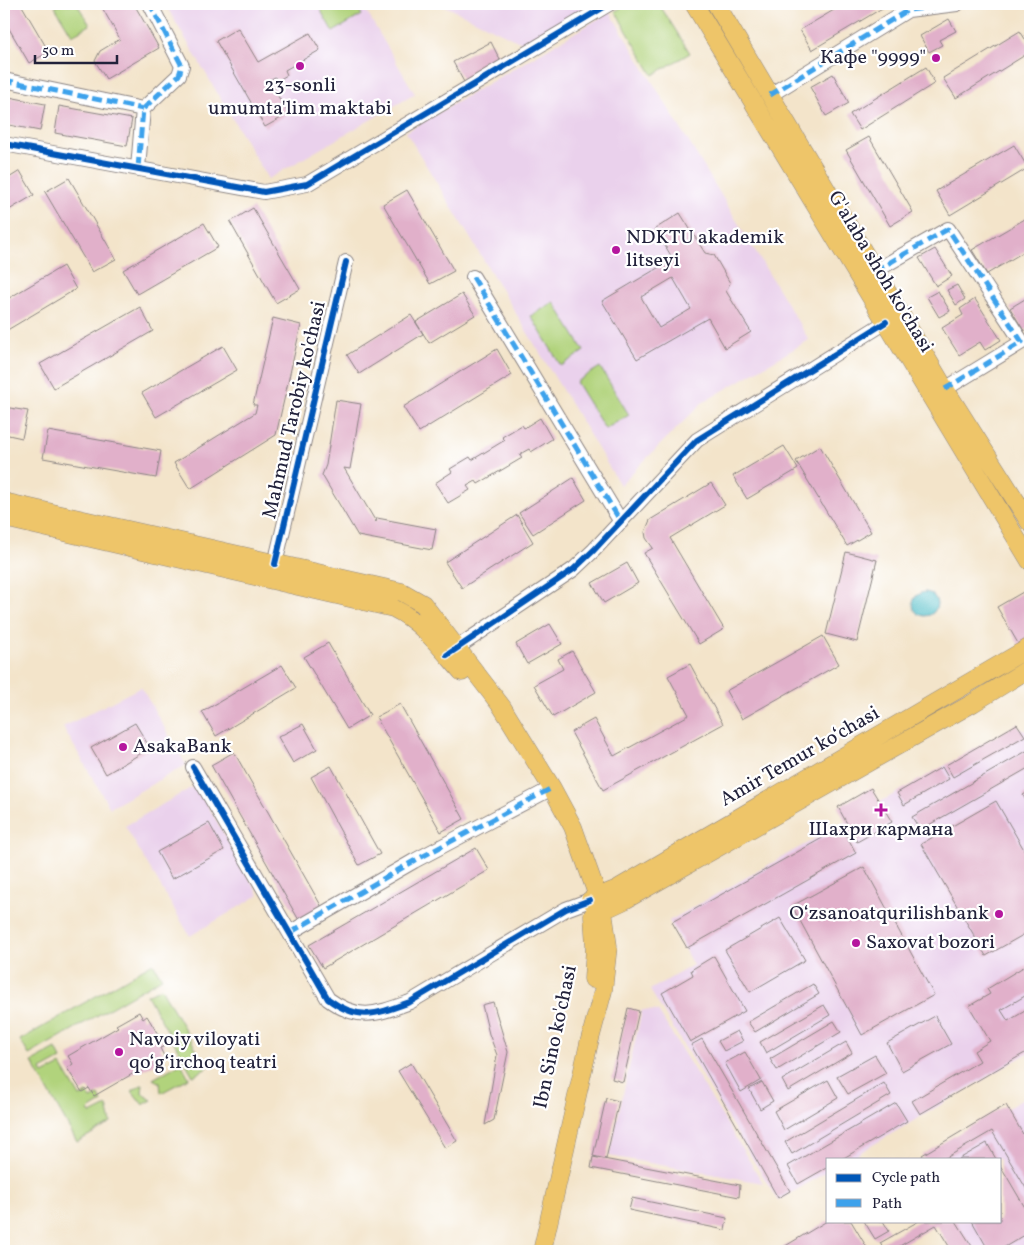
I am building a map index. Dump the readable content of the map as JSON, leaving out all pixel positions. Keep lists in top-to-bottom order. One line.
{"streets":{"main road":["G'alaba shoh ko'chasi","Amir Temur ko‘chasi","Ibn Sino ko'chasi"],"street":["Mahmud Tarobiy ko'chasi"]},"crossings":[["Amir Temur ko‘chasi","Ibn Sino ko'chasi"]],"places":{"other":["Кафе \"9999\"","23-sonli umumta'lim maktabi","NDKTU akademik litseyi","AsakaBank","Oʻzsanoatqurilishbank","Saxovat bozori","Navoiy viloyati qoʻgʻirchoq teatri"],"health":["Шахри кармана"]},"legend":["Cycle path","Path"],"scale_bar":"50 m"}
